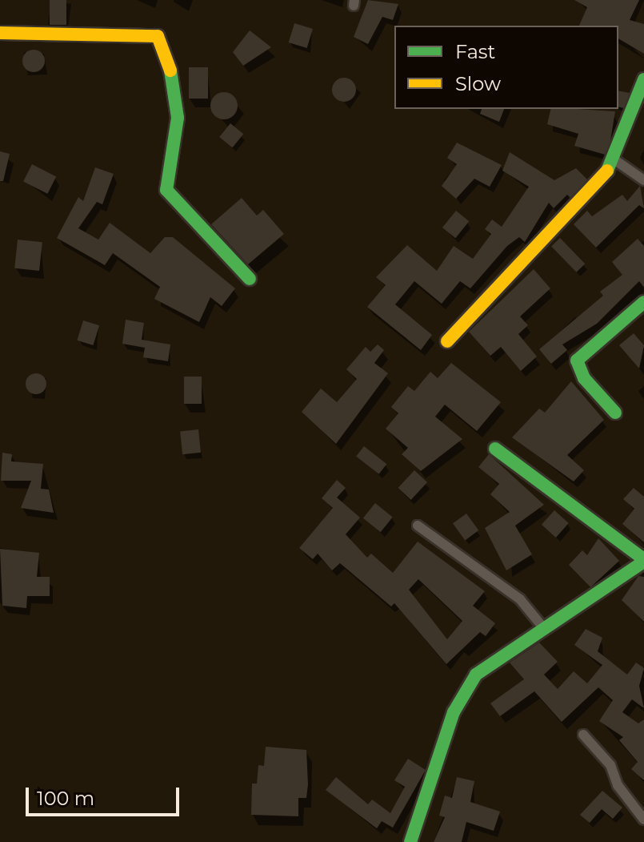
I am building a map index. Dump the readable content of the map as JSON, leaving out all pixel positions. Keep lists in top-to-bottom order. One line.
{"legend":["Fast","Slow"],"scale_bar":"100 m"}
